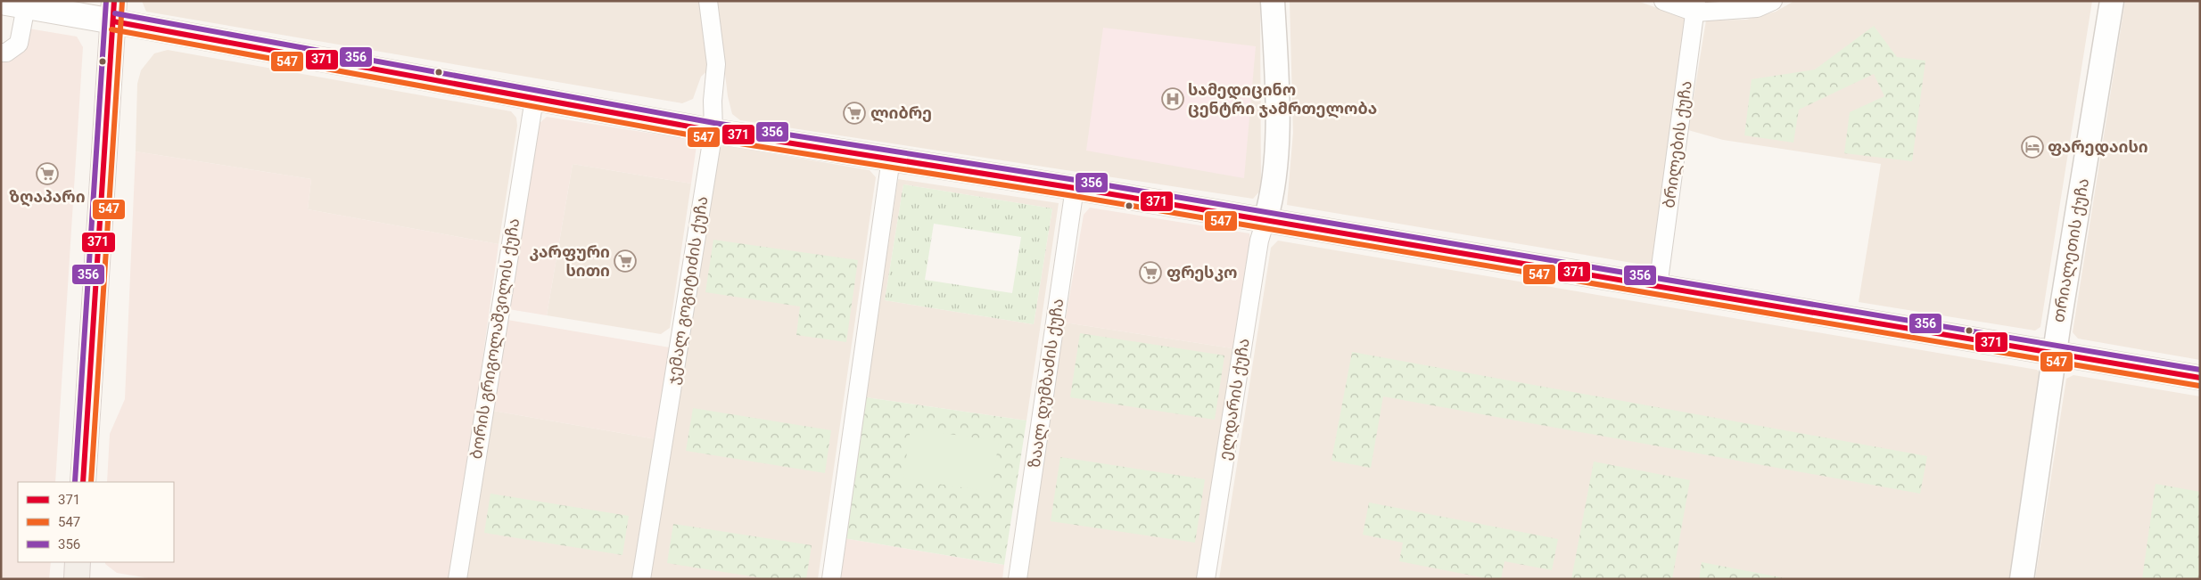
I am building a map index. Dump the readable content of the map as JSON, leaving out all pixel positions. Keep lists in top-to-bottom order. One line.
{"streets":{"street":["ბრილების ქუჩა","თრიალეთის ქუჩა","ჯემალ გოგიტიძის ქუჩა","ბორის გრიგოლაშვილის ქუჩა","ზაალ დუმბაძის ქუჩა","ელდარის ქუჩა"]},"places":{"hospital":["სამედიცინო ცენტრი ჯამრთელობა"],"supermarket":["ლიბრე","ზღაპარი","კარფური სითი","ფრესკო"],"hotel":["ფარედაისი"]},"lines":["transit line 371","transit line 356","transit line 547"],"legend":["371","547","356"]}
